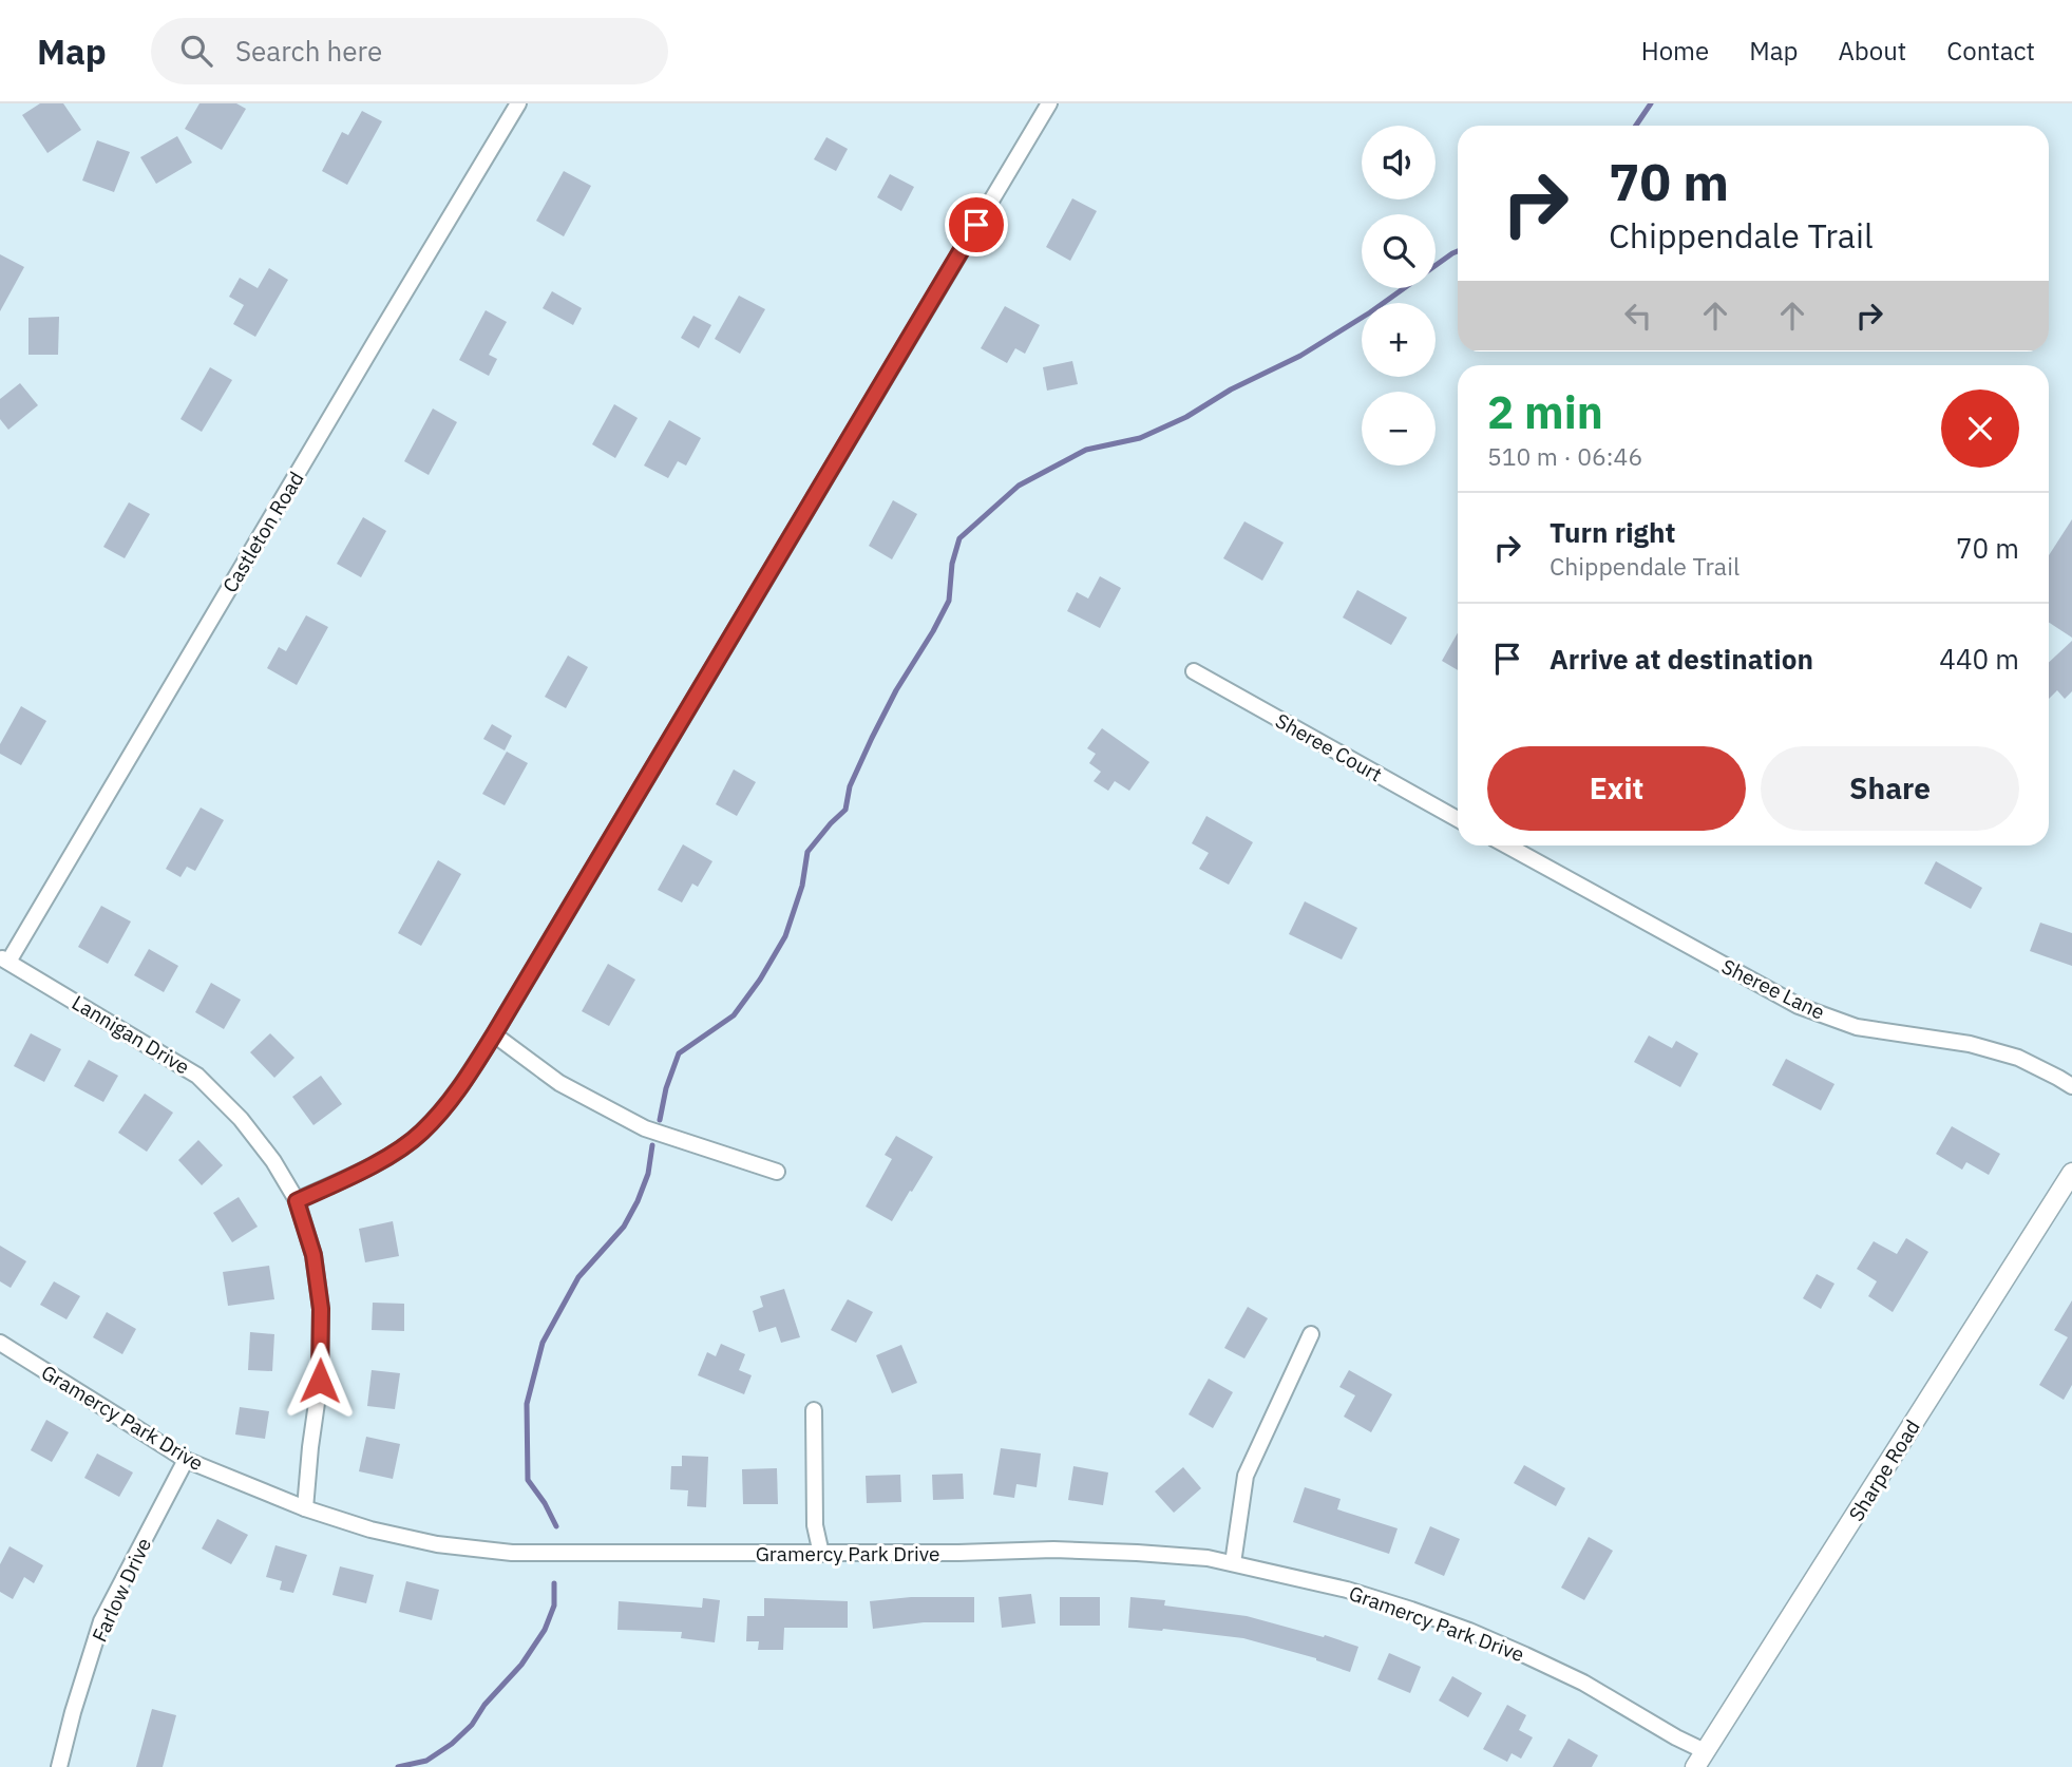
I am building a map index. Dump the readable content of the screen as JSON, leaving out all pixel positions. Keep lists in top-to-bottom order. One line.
{"streets":{"street":["Castleton Road","Sheree Court","Sheree Lane","Lannigan Drive","Gramercy Park Drive","Sharpe Road","Farlow Drive"]},"crossings":[["Castleton Road","Lannigan Drive"],["Lannigan Drive","Gramercy Park Drive"],["Gramercy Park Drive","Sharpe Road"],["Gramercy Park Drive","Farlow Drive"]],"page":{"header":"Map","search":"Search here","nav":["Home","Map","About","Contact"],"map_buttons":["+","−"],"turn":["70 m","Chippendale Trail"],"heading":["2 min","510 m · 06:46"],"list":[{"name":"Turn right","note":"Chippendale Trail","value":"70 m"},{"name":"Arrive at destination","value":"440 m"}],"buttons":["Exit","Share"]}}
